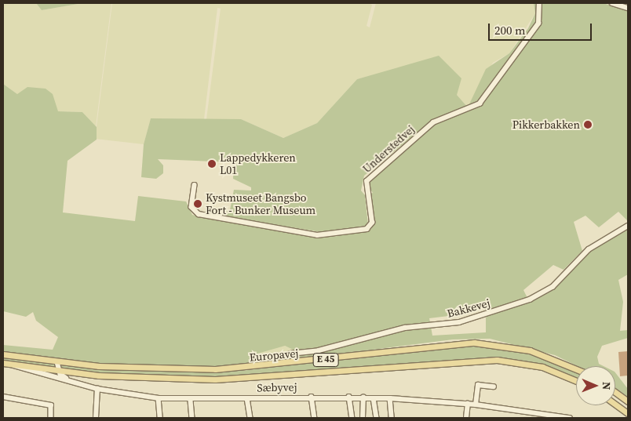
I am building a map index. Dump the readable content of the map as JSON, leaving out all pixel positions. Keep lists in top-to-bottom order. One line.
{"streets":{"main road":["Europavej","E 45"],"street":["Understedvej","Bakkevej","Sæbyvej"]},"crossings":[["Europavej","Sæbyvej"]],"places":["Pikkerbakken","Lappedykkeren L01","Kystmuseet Bangsbo Fort - Bunker Museum"],"scale_bar":"200 m","north":"right"}
